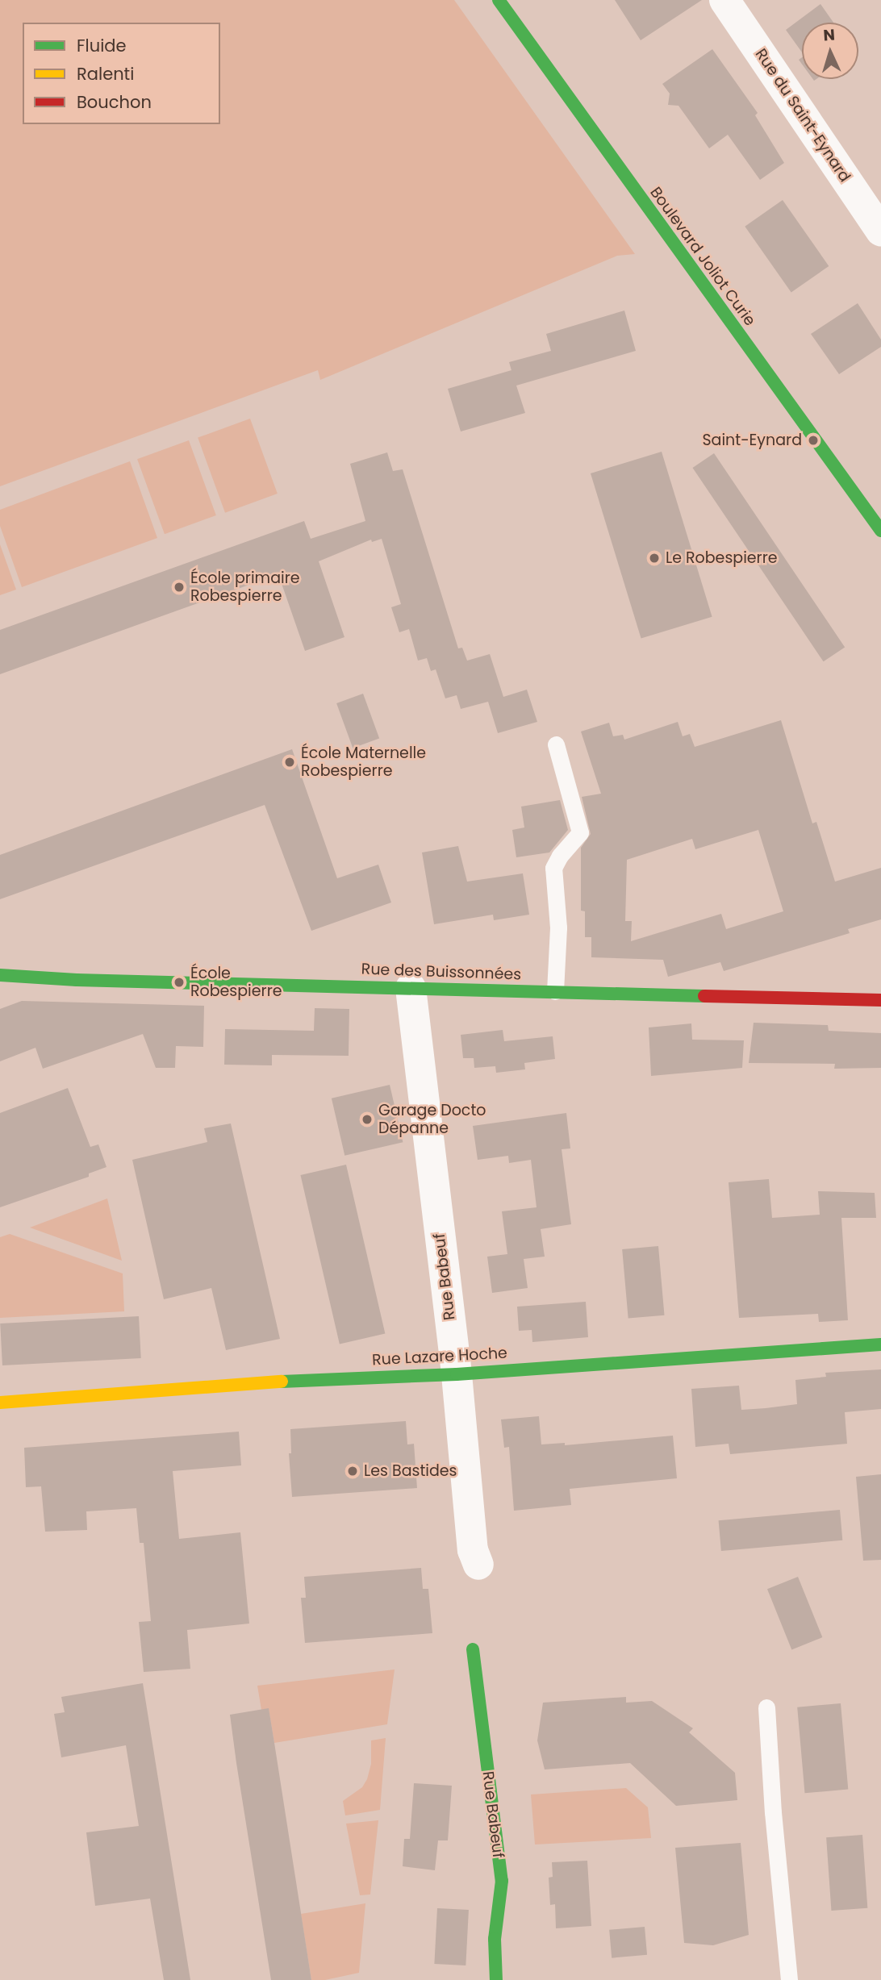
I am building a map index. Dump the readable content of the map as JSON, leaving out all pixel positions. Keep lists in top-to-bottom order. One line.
{"streets":{"street":["Rue du Saint-Eynard","Boulevard Joliot Curie","Rue des Buissonnées","Rue Babeuf","Rue Lazare Hoche"]},"crossings":[["Rue des Buissonnées","Rue Babeuf"],["Rue Babeuf","Rue Lazare Hoche"]],"places":["Saint-Eynard","Le Robespierre","École primaire Robespierre","École Maternelle Robespierre","École Robespierre","Garage Docto Dépanne","Les Bastides"],"legend":["Fluide","Ralenti","Bouchon"],"north":"top"}
